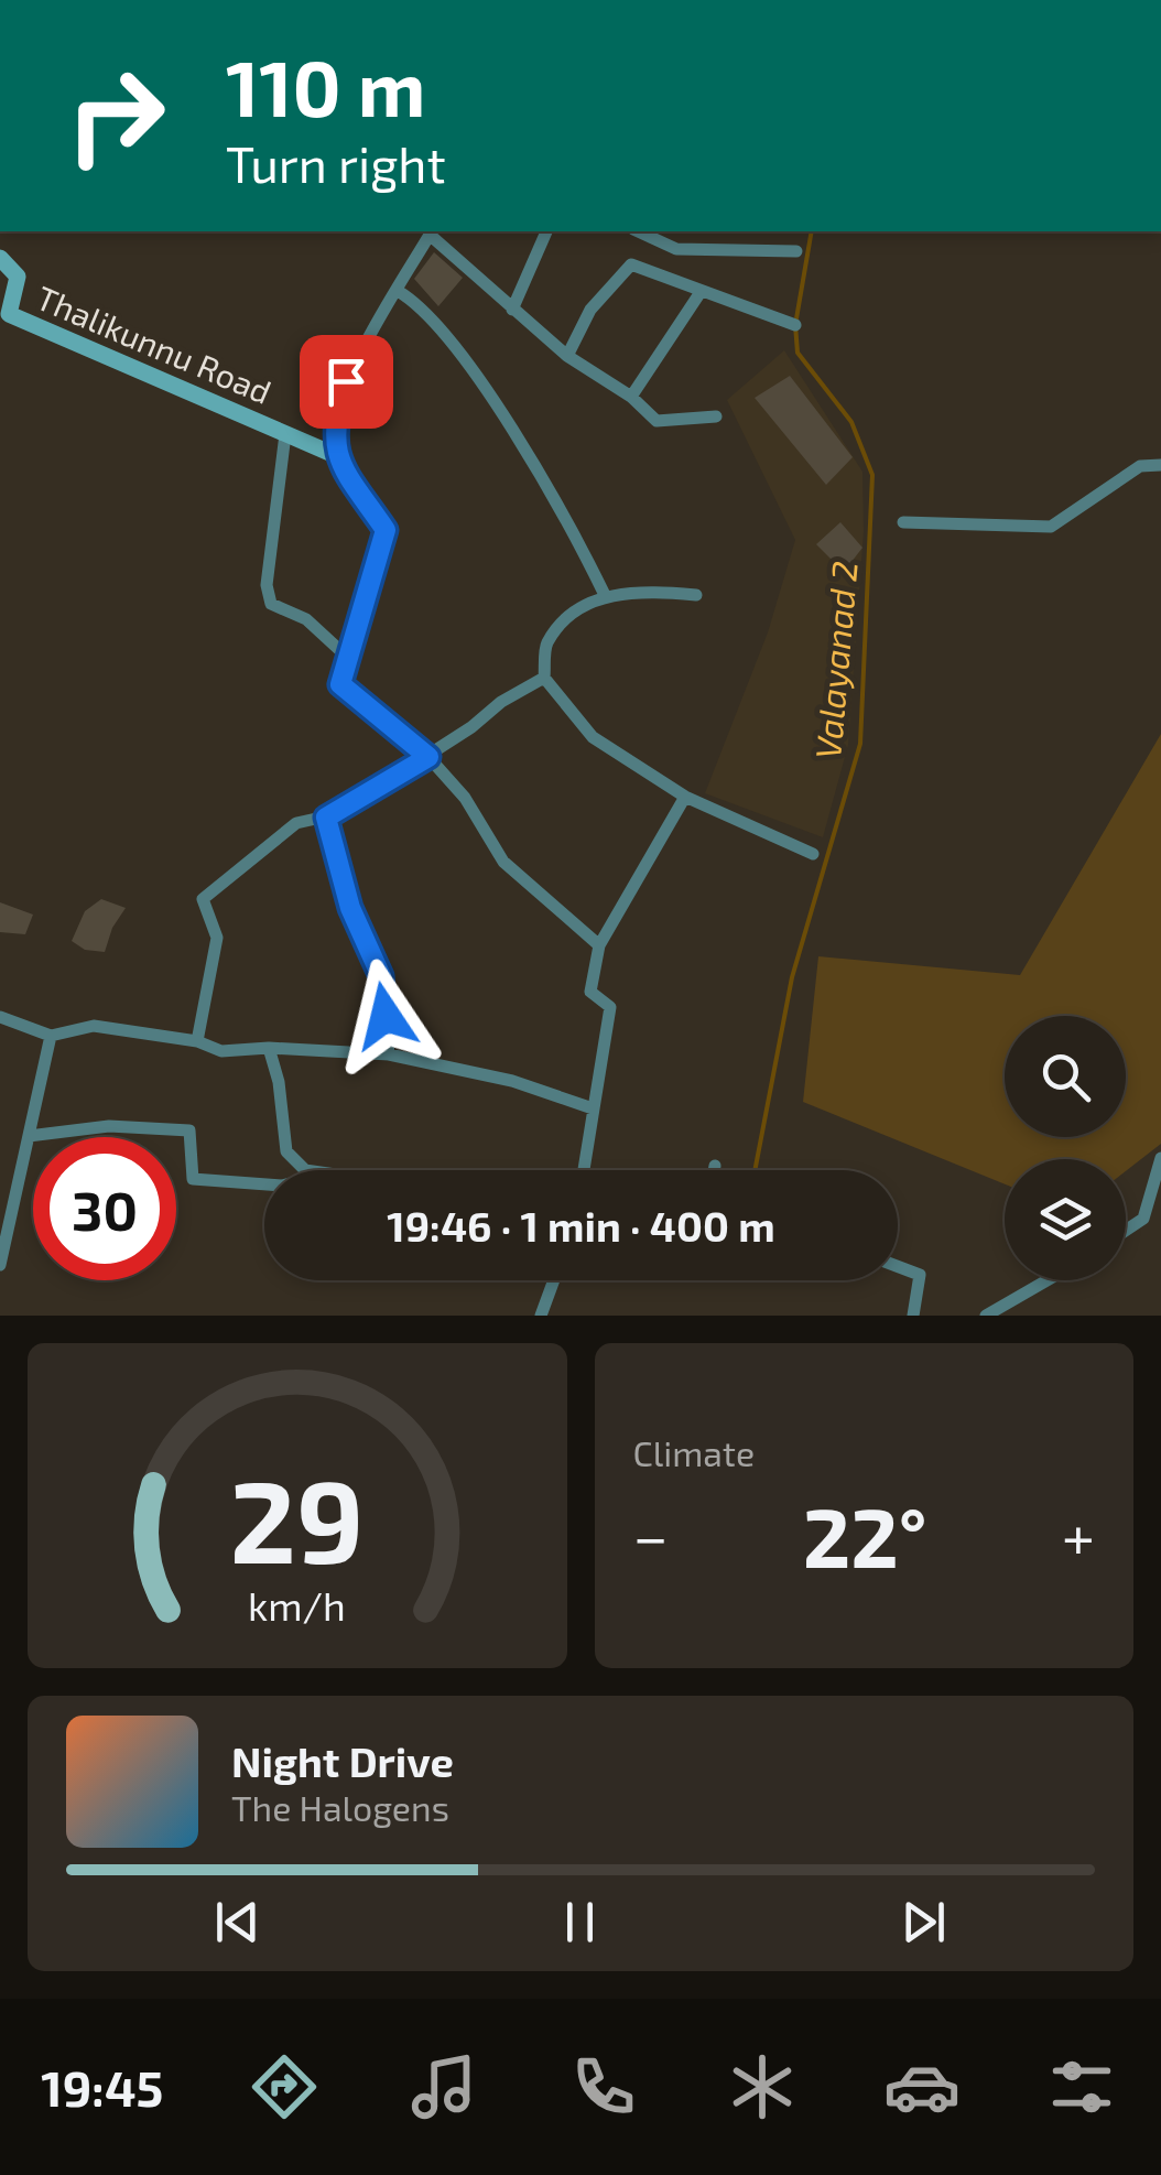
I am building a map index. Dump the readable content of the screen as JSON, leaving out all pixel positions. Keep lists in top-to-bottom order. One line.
{"streets":{"street":["Thalikunnu Road"]},"water":["Valayanad 2"],"page":{"turn":["110 m","Turn right"],"limit":"30","trip":"19:46 · 1 min · 400 m","tile":"Climate","heat":["−","22°","+"],"song":["Night Drive","The Halogens"],"tabs":"19:45","gauge":["29","km/h"]}}
